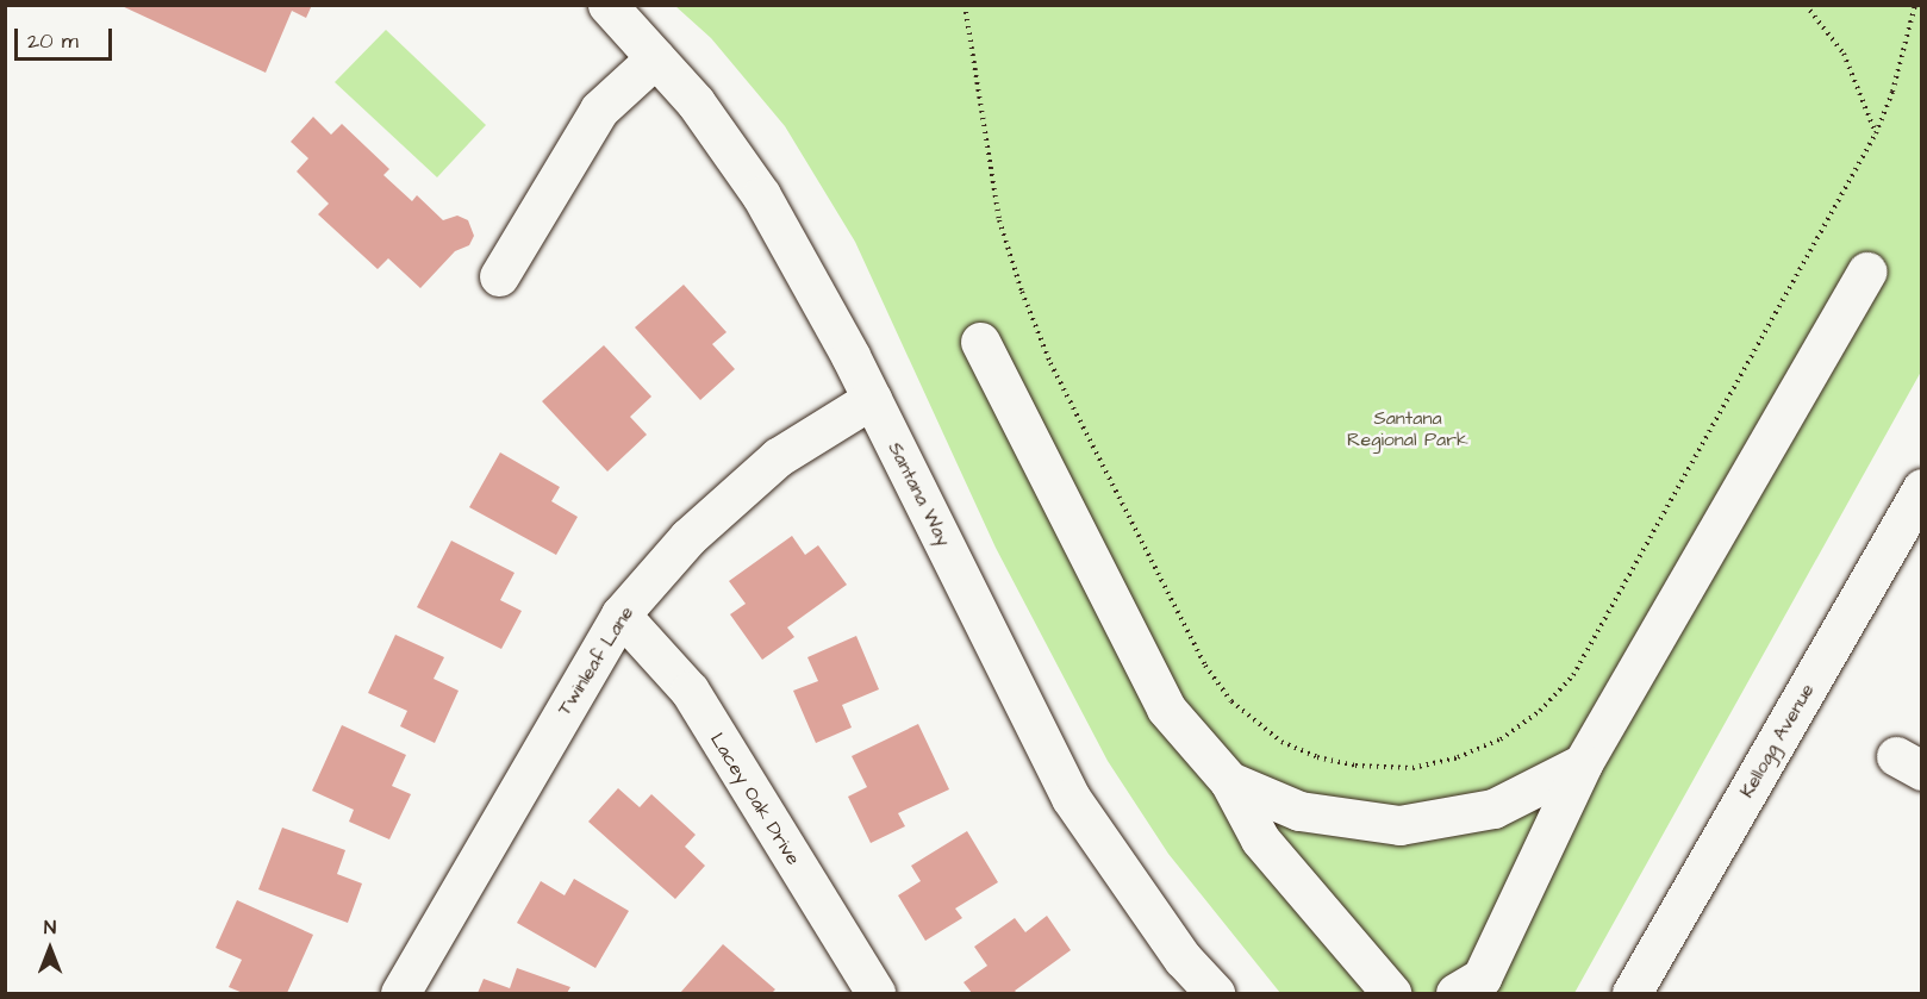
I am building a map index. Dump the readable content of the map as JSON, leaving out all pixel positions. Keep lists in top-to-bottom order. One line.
{"streets":{"street":["Santana Way","Twinleaf Lane","Kellogg Avenue","Lacey Oak Drive"]},"crossings":[["Santana Way","Twinleaf Lane"],["Twinleaf Lane","Lacey Oak Drive"]],"parks":["Santana Regional Park"],"scale_bar":"20 m","north":"top"}
